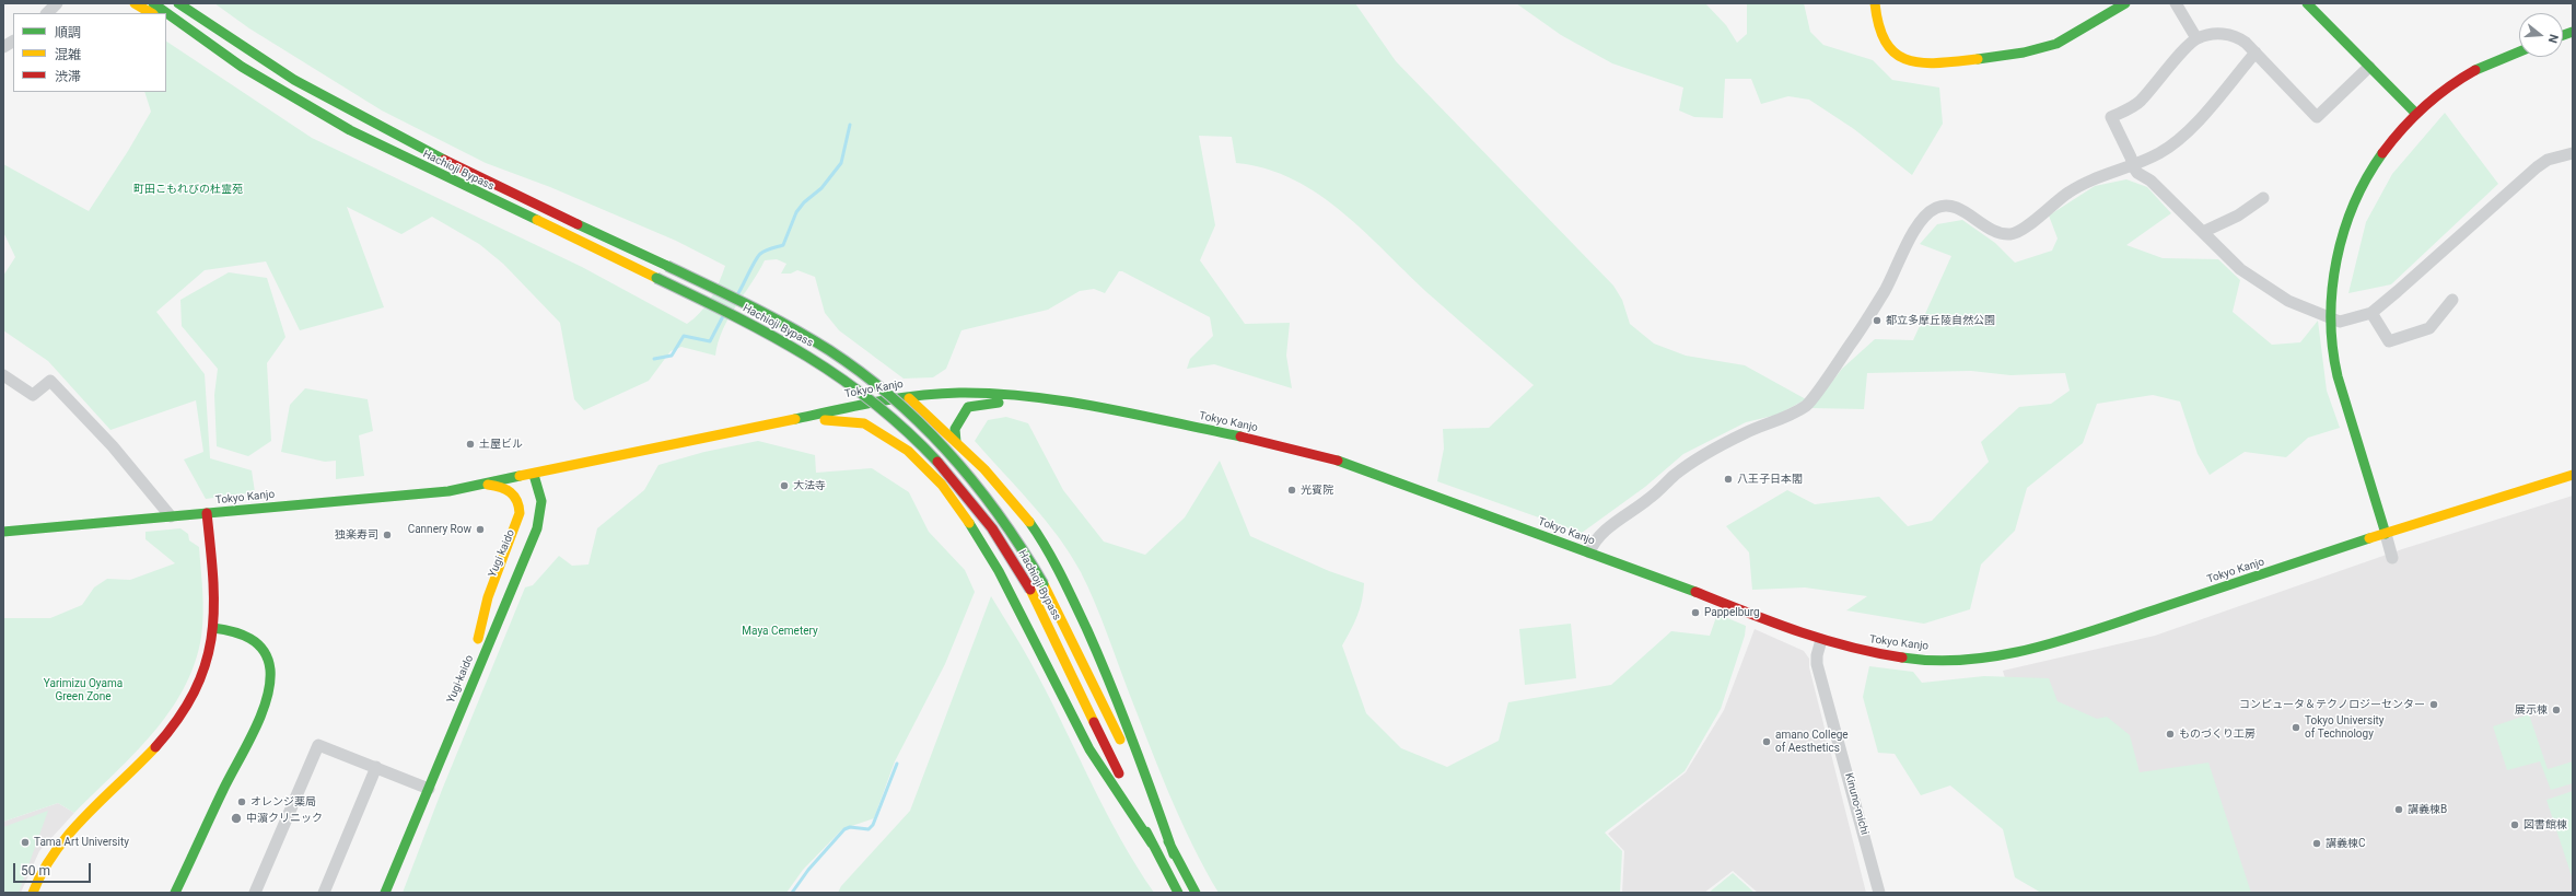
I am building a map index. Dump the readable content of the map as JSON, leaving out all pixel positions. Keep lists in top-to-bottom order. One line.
{"streets":{"main road":["Hachioji Bypass","Tokyo Kanjo","Yugi kaido","Yugi-kaido"],"street":["Kinuno-michi"]},"crossings":[["Tokyo Kanjo","Yugi kaido"],["Tokyo Kanjo","Yugi-kaido"],["Tokyo Kanjo","Kinuno-michi"],["Yugi kaido","Yugi-kaido"]],"parks":["町田こもれびの杜霊苑","Maya Cemetery","Yarimizu Oyama Green Zone"],"places":["都立多摩丘陵自然公園","土屋ビル","八王子日本閣","大法寺","光賓院","Cannery Row","独楽寿司","Pappelburg","コンピュータ＆テクノロジーセンター","展示棟","Tokyo University of Technology","ものづくり工房","amano College of Aesthetics","オレンジ薬局","講義棟B","中濵クリニック","図書館棟","Tama Art University","講義棟C"],"legend":["順調","混雑","渋滞"],"scale_bar":"50 m","north":"right"}
